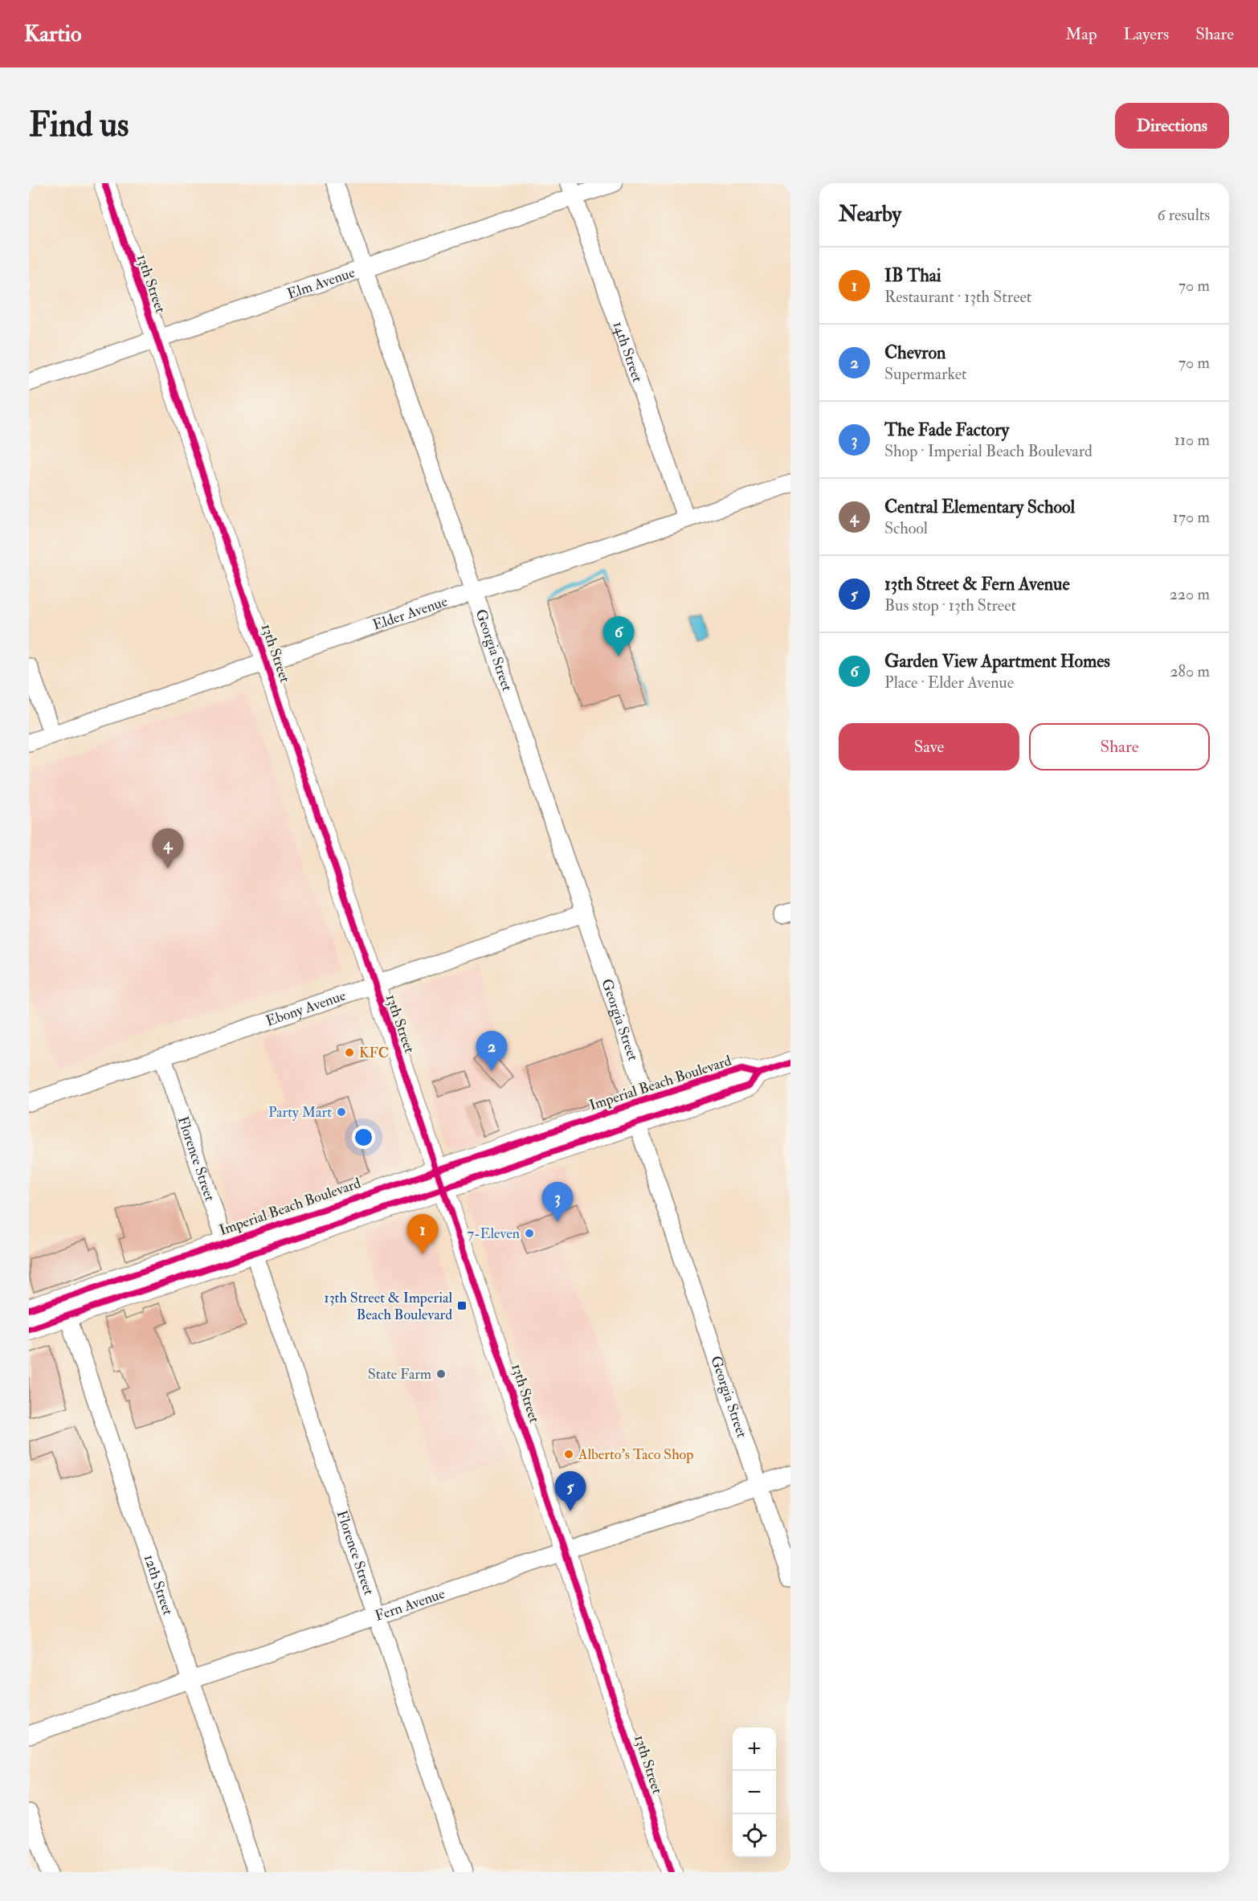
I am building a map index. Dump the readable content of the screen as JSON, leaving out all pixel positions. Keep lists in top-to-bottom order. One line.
{"streets":{"main road":["13th Street","Imperial Beach Boulevard"],"street":["Elm Avenue","14th Street","Elder Avenue","Georgia Street","Ebony Avenue","Florence Street","12th Street","Fern Avenue"]},"crossings":[["Elm Avenue","13th Street"],["Elm Avenue","14th Street"],["Elm Avenue","Georgia Street"],["13th Street","Elder Avenue"],["13th Street","Ebony Avenue"],["13th Street","Imperial Beach Boulevard"],["13th Street","Fern Avenue"],["14th Street","Elder Avenue"],["Elder Avenue","Georgia Street"],["Georgia Street","Ebony Avenue"],["Georgia Street","Imperial Beach Boulevard"],["Georgia Street","Fern Avenue"],["Ebony Avenue","Florence Street"],["Imperial Beach Boulevard","Florence Street"],["Imperial Beach Boulevard","12th Street"],["Florence Street","Fern Avenue"],["12th Street","Fern Avenue"]],"places":{"other":["KFC","Party Mart","7-Eleven","State Farm","Alberto's Taco Shop"],"transit":["13th Street & Imperial Beach Boulevard"]},"page":{"header":"Kartio","nav":["Map","Layers","Share"],"buttons":["Directions",["Save","Share"]],"title":"Find us","heading":["Nearby","6 results"],"list":[{"mark":"1","name":"IB Thai","note":"Restaurant · 13th Street","value":"70 m"},{"mark":"2","name":"Chevron","note":"Supermarket","value":"70 m"},{"mark":"3","name":"The Fade Factory","note":"Shop · Imperial Beach Boulevard","value":"110 m"},{"mark":"4","name":"Central Elementary School","note":"School","value":"170 m"},{"mark":"5","name":"13th Street & Fern Avenue","note":"Bus stop · 13th Street","value":"220 m"},{"mark":"6","name":"Garden View Apartment Homes","note":"Place · Elder Avenue","value":"280 m"}],"pins":["6","4","2","3","1","5"],"map_buttons":["+","−"]}}
